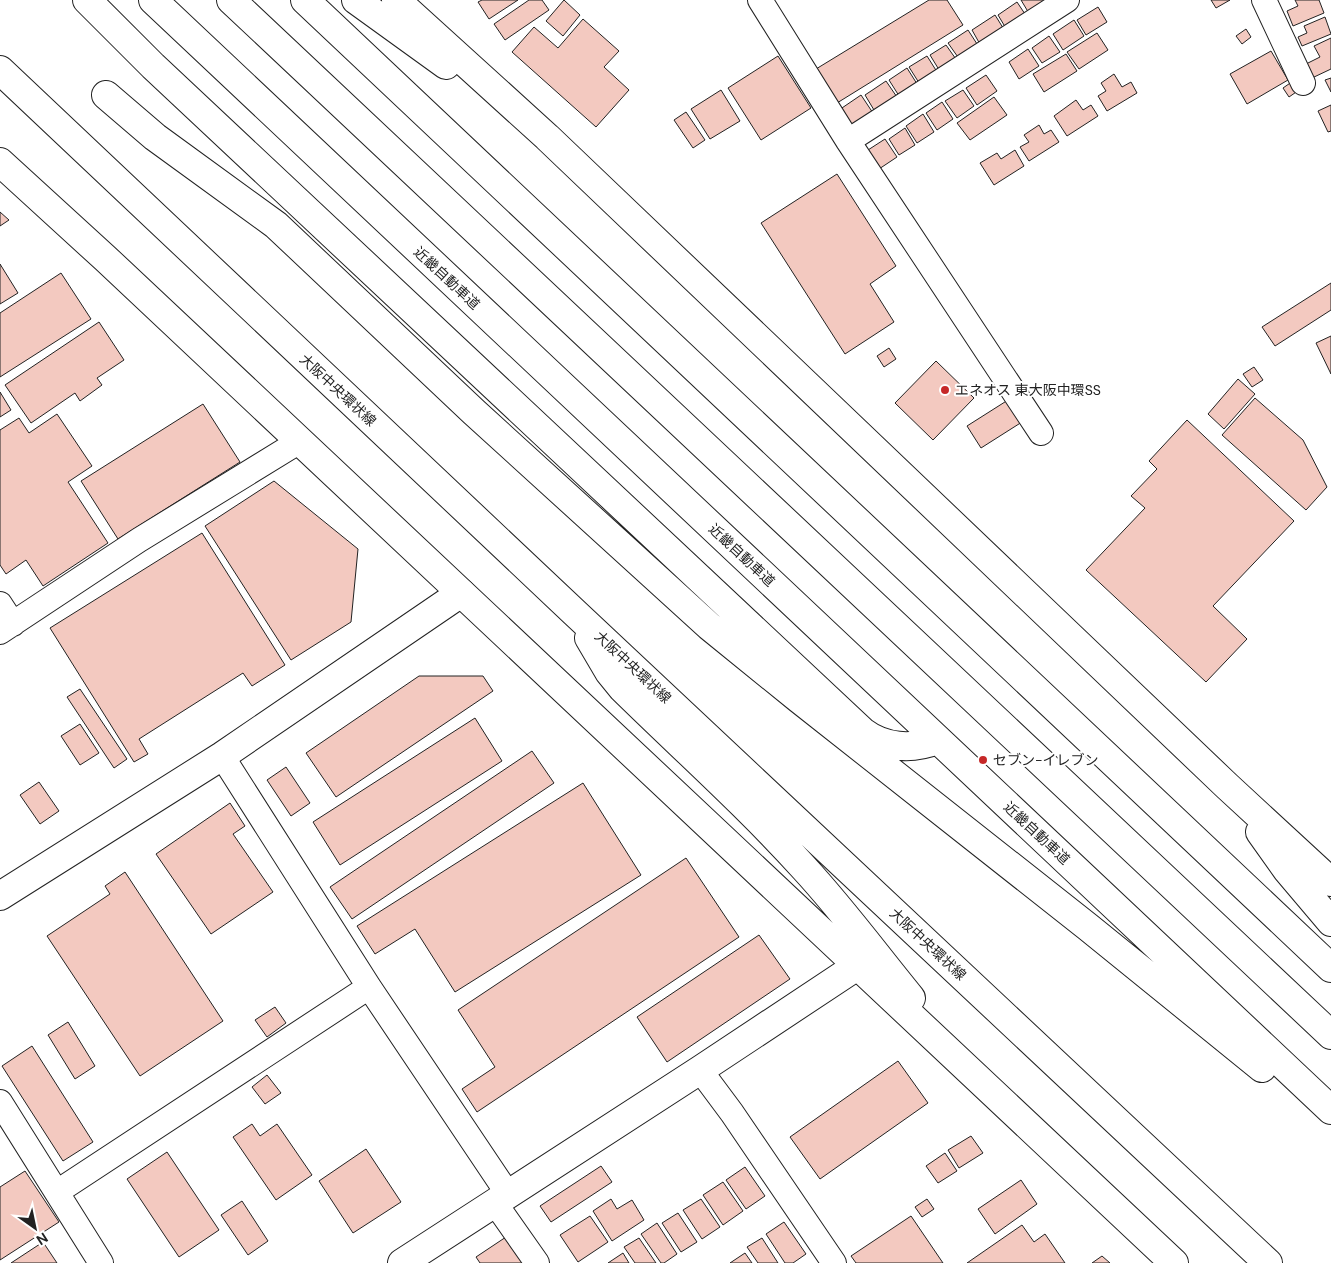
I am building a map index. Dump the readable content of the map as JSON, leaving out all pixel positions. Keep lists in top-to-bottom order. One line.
{"streets":{"main road":["近畿自動車道","大阪中央環状線"]},"places":["エネオス 東大阪中環SS","セブン-イレブン"],"north":"bottom right"}
